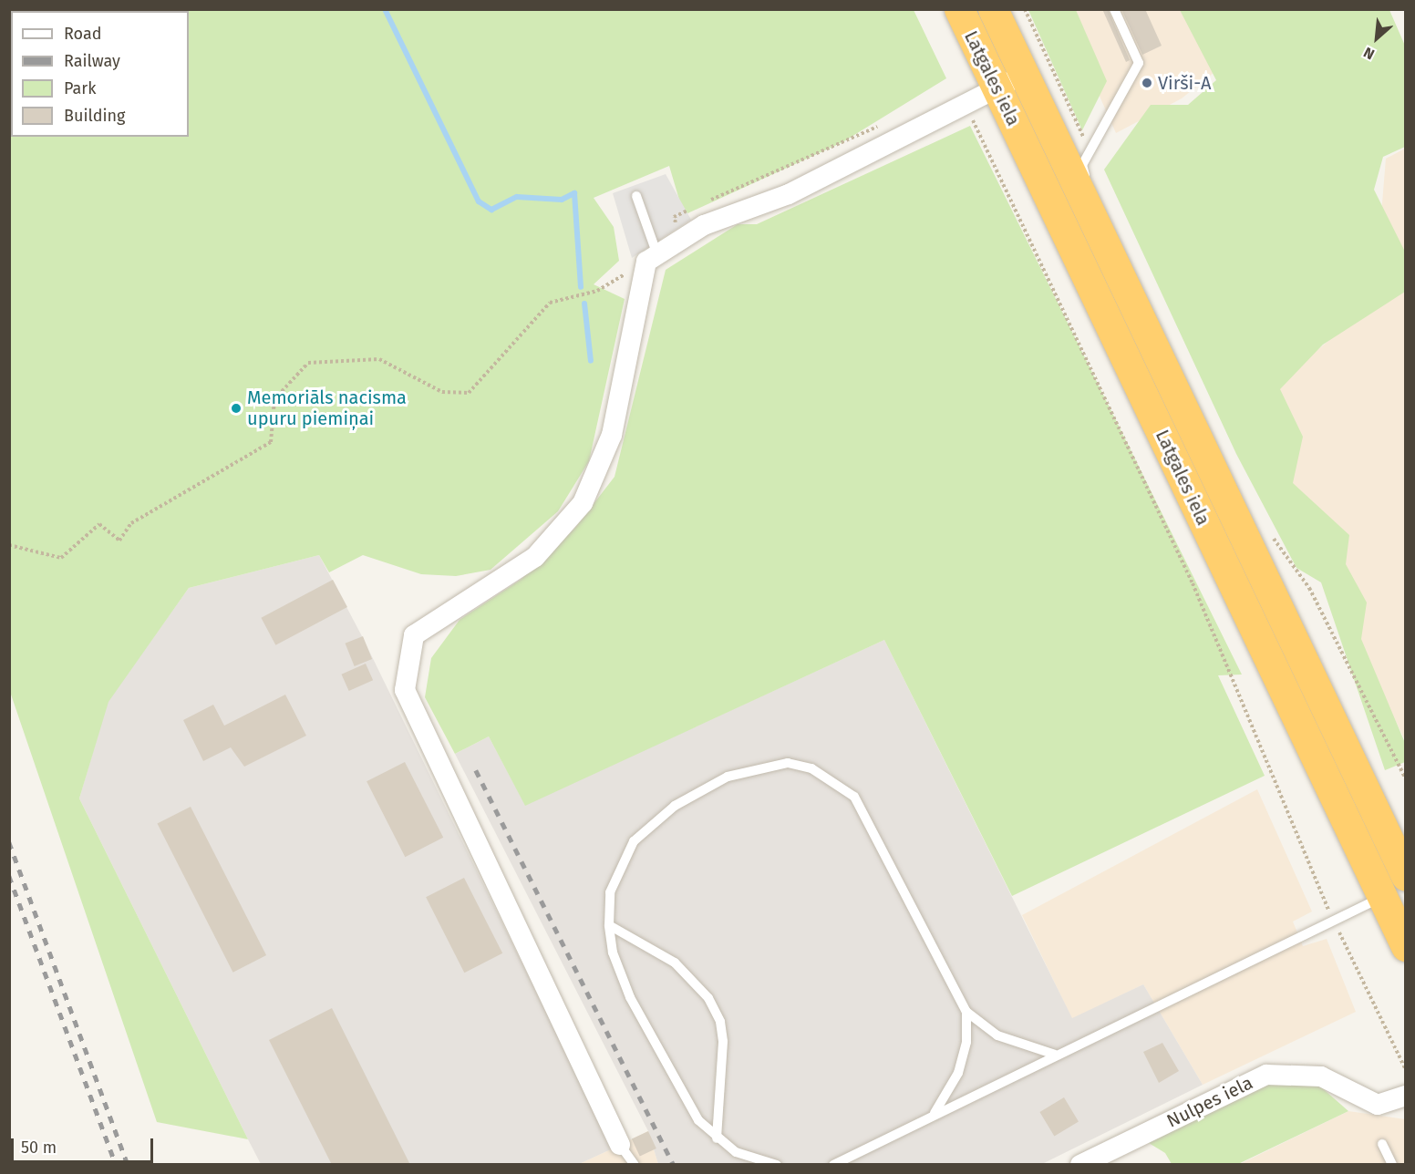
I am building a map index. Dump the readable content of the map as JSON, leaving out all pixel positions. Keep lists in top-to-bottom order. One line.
{"streets":{"highway":["Latgales iela"],"street":["Nulpes iela"]},"places":["Virši-A","Memoriāls nacisma upuru piemiņai"],"legend":["Road","Railway","Park","Building"],"scale_bar":"50 m","north":"bottom left"}
